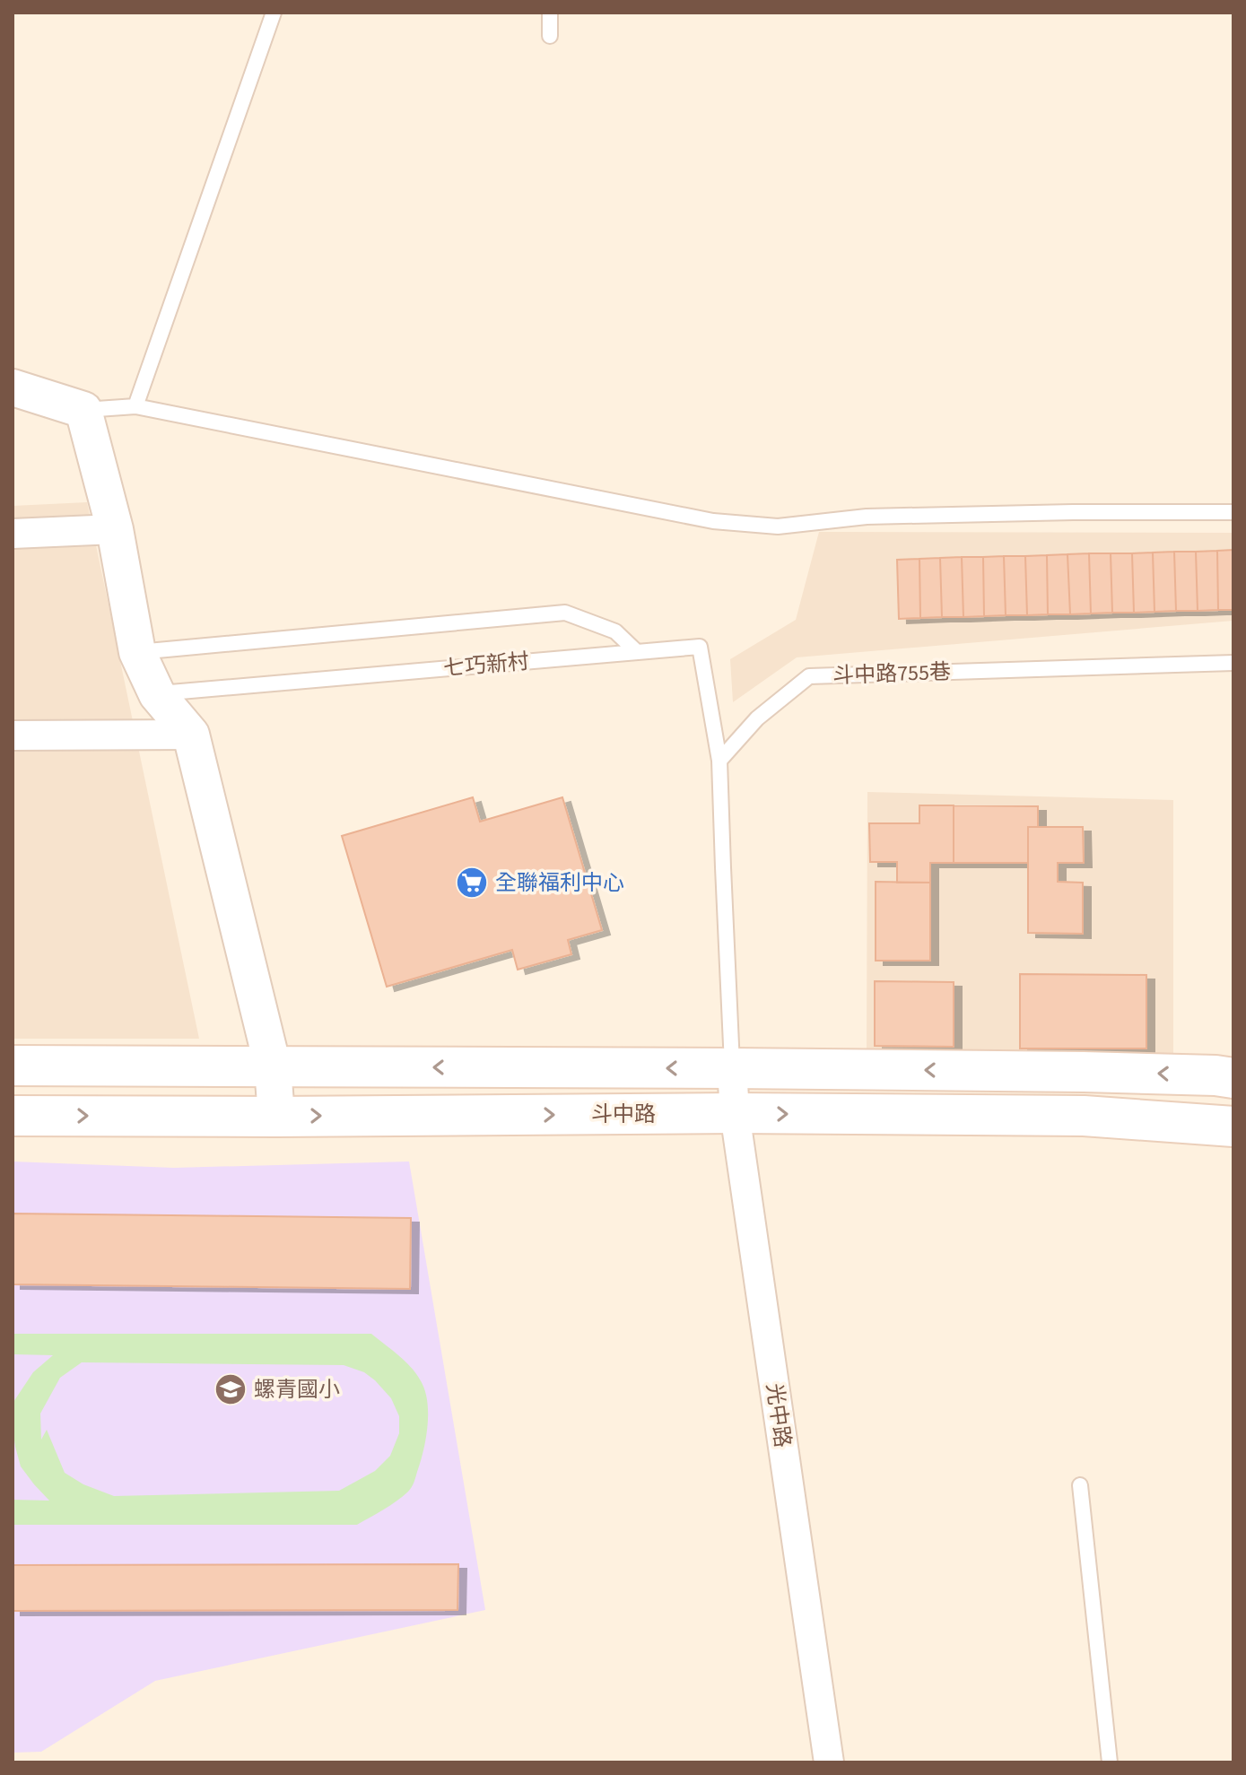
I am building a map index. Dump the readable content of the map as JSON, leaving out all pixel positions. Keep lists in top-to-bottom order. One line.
{"streets":{"main road":["斗中路"],"street":["光中路"],"lane":["七巧新村","斗中路755巷"]},"crossings":[["七巧新村","斗中路755巷"],["斗中路","光中路"]],"places":{"supermarket":["全聯福利中心"],"school or university":["螺青國小"]}}
